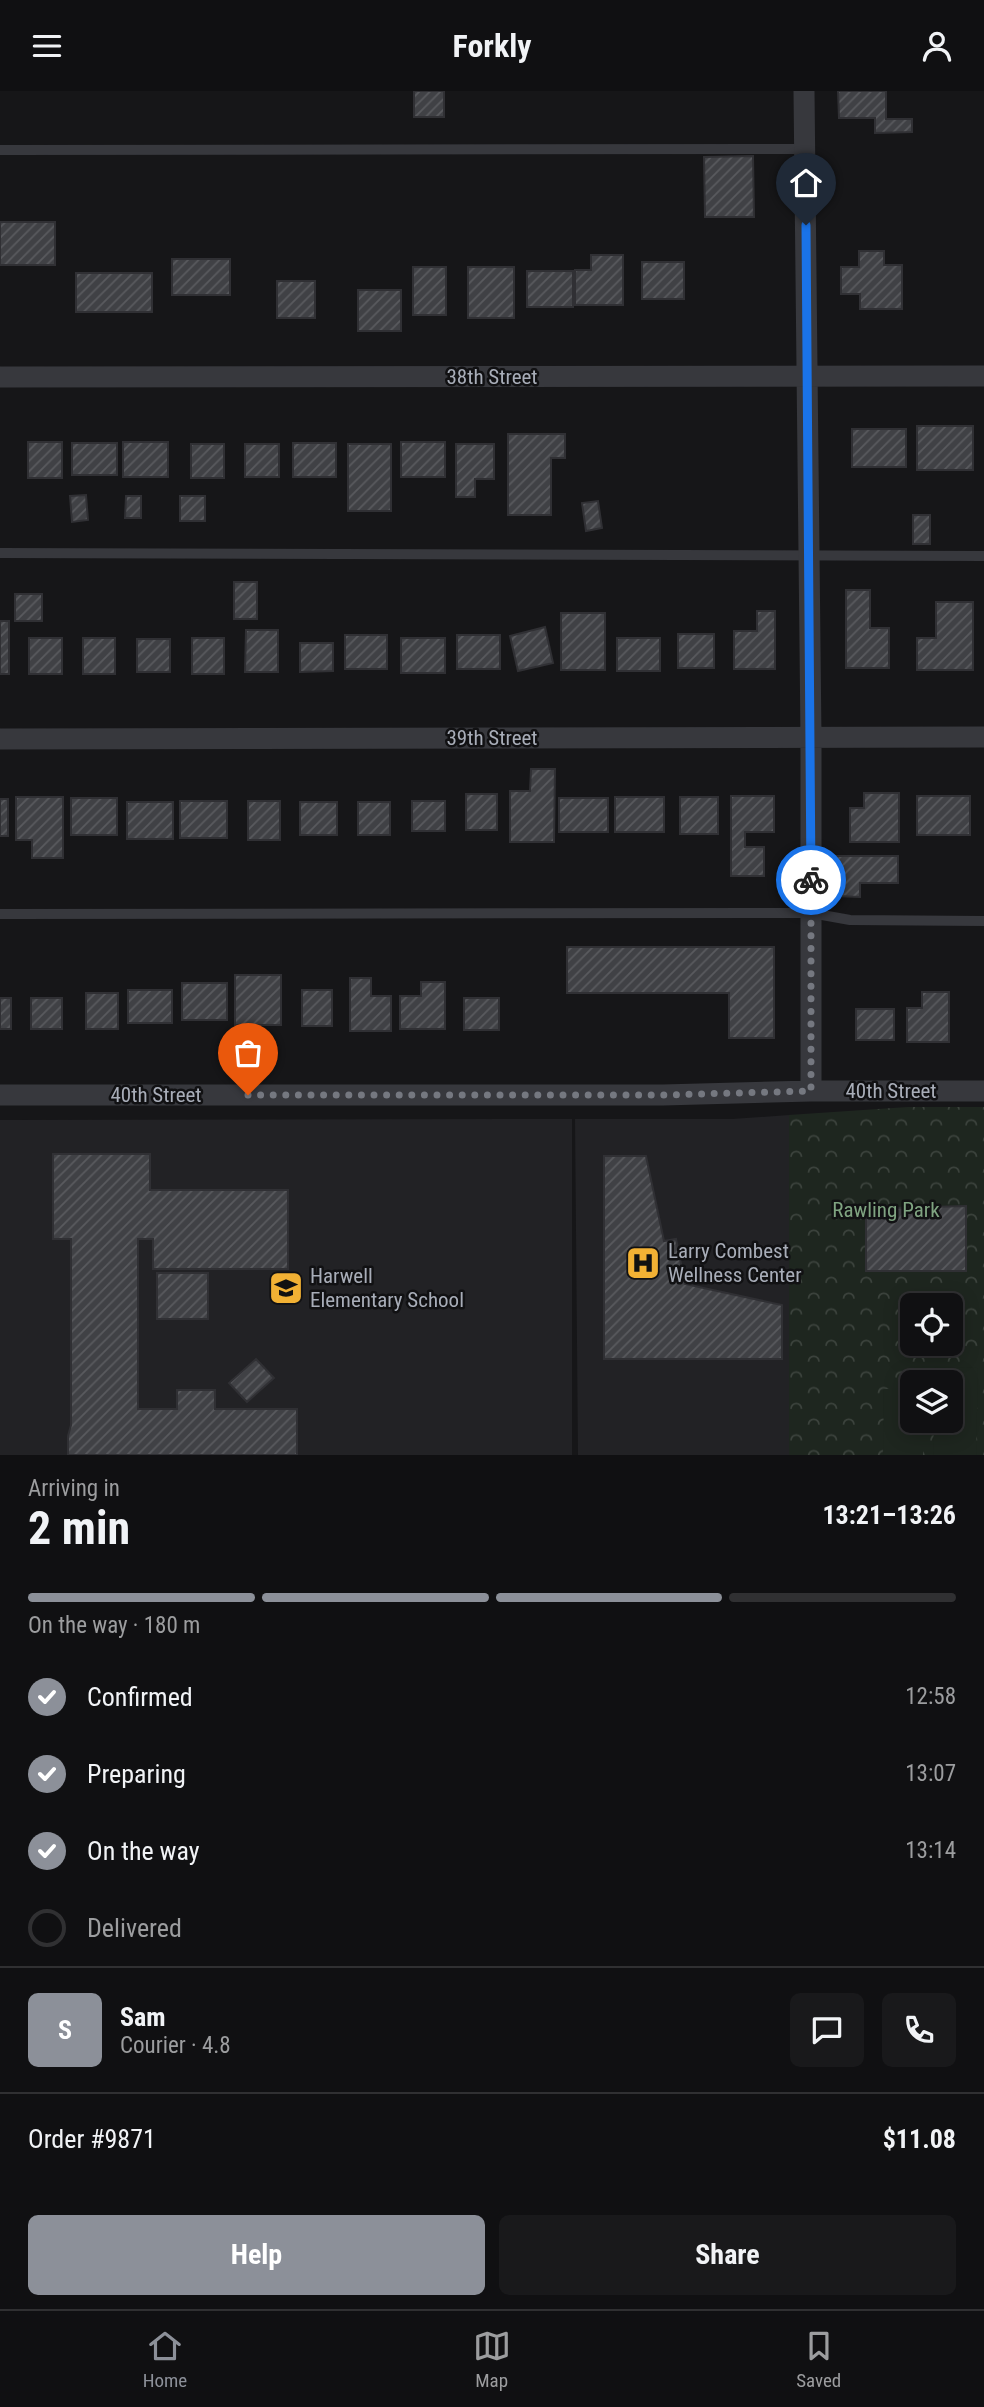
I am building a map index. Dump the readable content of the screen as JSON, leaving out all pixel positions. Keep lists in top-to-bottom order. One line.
{"streets":{"street":["38th Street","39th Street","40th Street"]},"parks":["Rawling Park"],"places":{"hospital":["Larry Combest Wellness Center"],"school or university":["Harwell Elementary School"]},"page":{"header":"Forkly","heading":["2 min","Arriving in","13:21–13:26"],"panel":["Sam","Courier · 4.8","Order #9871","$11.08"],"bar":"On the way · 180 m","list":[["Confirmed","12:58"],["Preparing","13:07"],["On the way","13:14"],"Delivered"],"round":"S","buttons":["Help","Share"],"tabs":["Home","Map","Saved"]}}
